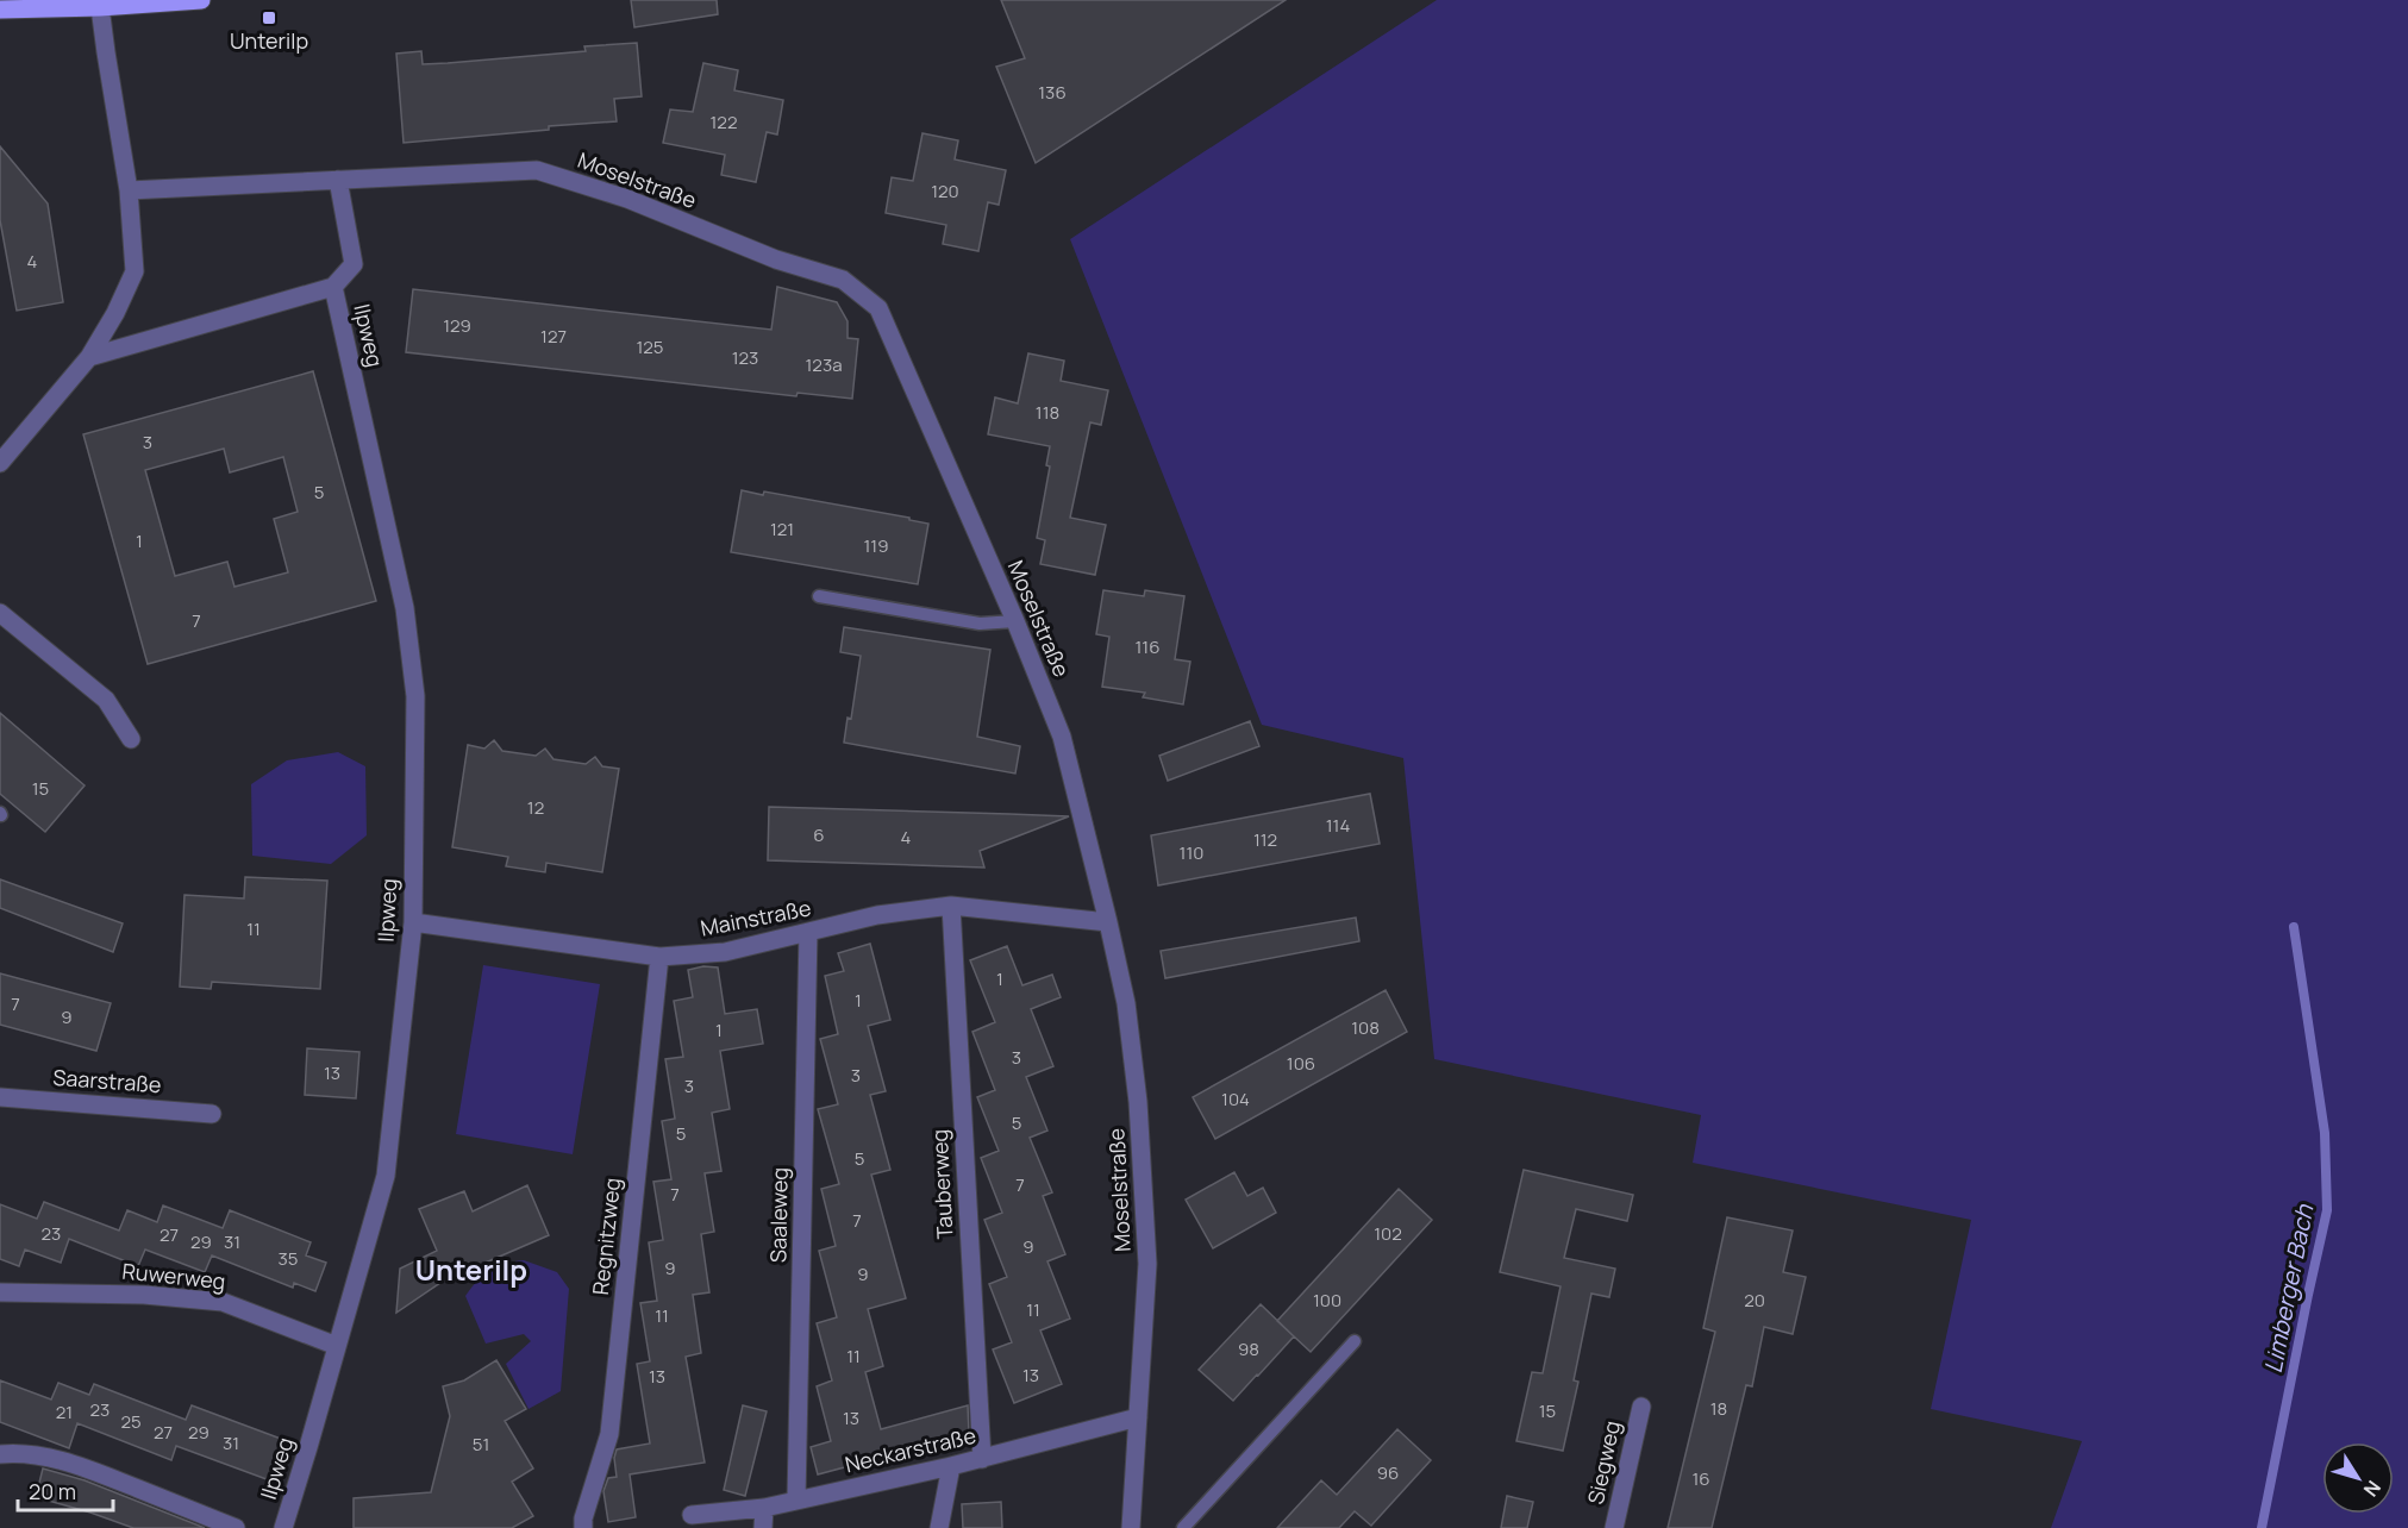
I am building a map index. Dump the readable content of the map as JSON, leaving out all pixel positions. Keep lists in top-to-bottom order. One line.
{"streets":{"street":["Moselstraße","Ilpweg","Mainstraße","Saarstraße","Tauberweg","Saaleweg","Regnitzweg","Ruwerweg","Neckarstraße","Siegweg"]},"crossings":[["Moselstraße","Mainstraße"],["Moselstraße","Neckarstraße"],["Ilpweg","Mainstraße"],["Ilpweg","Ruwerweg"],["Mainstraße","Tauberweg"],["Mainstraße","Saaleweg"],["Mainstraße","Regnitzweg"],["Tauberweg","Neckarstraße"],["Saaleweg","Neckarstraße"]],"districts":["Unterilp"],"water":["Limberger Bach"],"places":{"transit":["Unterilp"]},"house_numbers":["136","122","120","4","129","127","125","123","123a","118","3","5","121","1","119","7","116","15","12","114","6","4","112","110","11","1","1","7","9","108","1","3","106","13","3","3","104","5","5","5","7","7","7","23","102","27","29","31","9","35","9","9","100","20","11","11","98","11","13","13","18","23","15","21","13","25","27","29","31","51","96","16"],"scale_bar":"20 m","north":"bottom right"}
